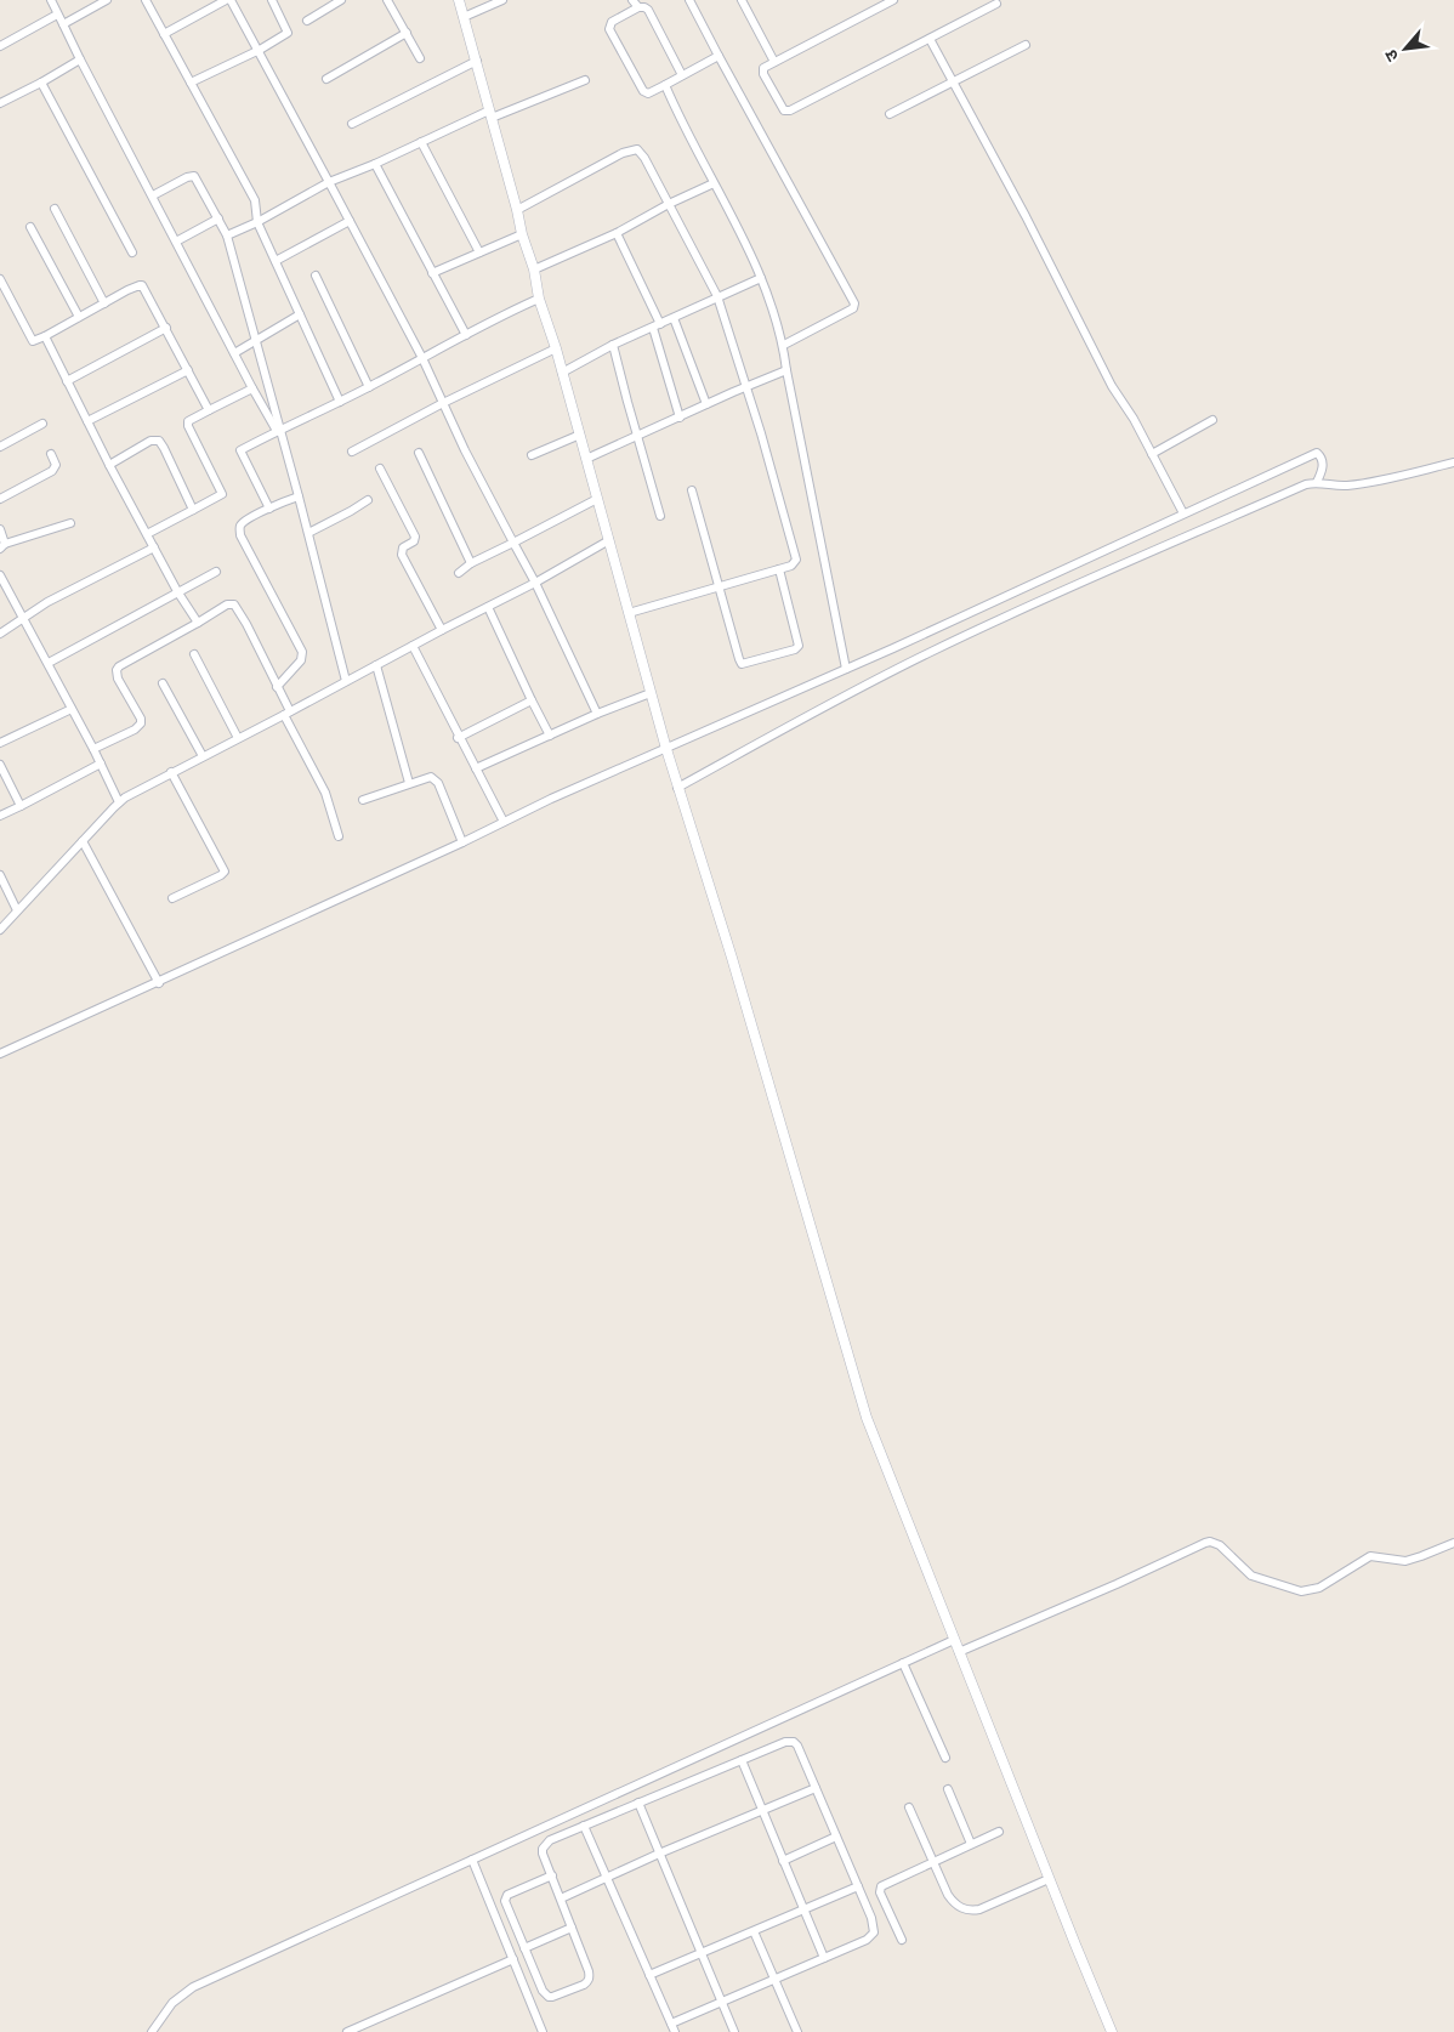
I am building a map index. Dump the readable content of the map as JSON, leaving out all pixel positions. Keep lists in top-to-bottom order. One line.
{"north":"bottom left"}
